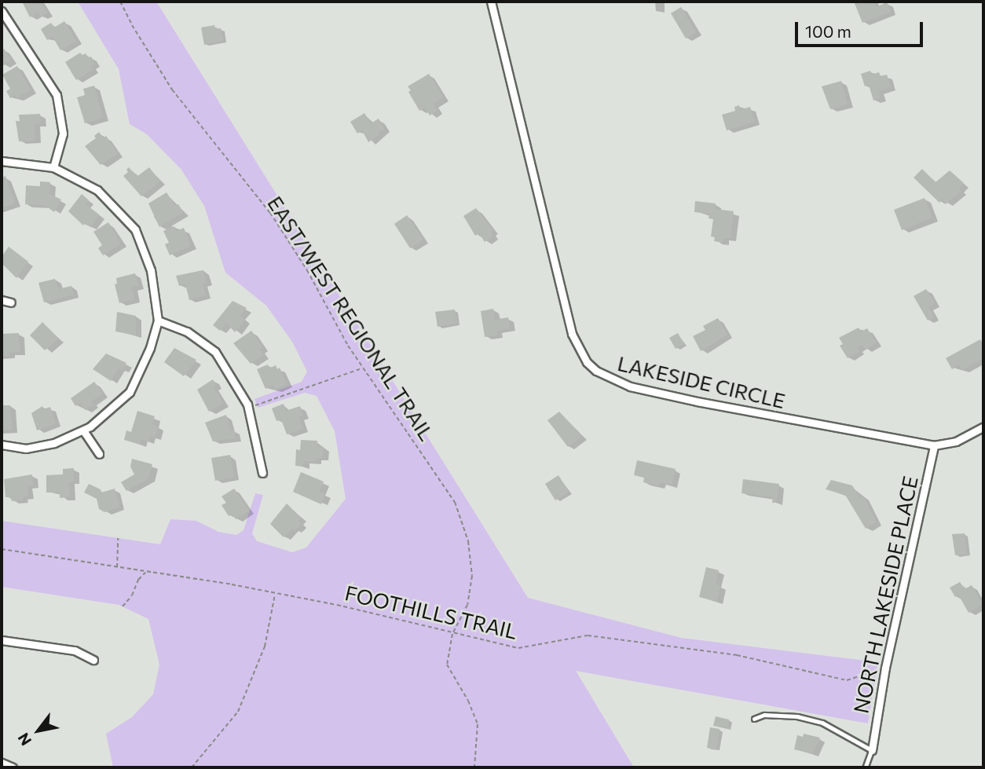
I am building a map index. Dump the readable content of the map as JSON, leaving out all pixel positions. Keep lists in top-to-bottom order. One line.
{"streets":{"street":["LAKESIDE CIRCLE","NORTH LAKESIDE PLACE"],"path":["EAST/WEST REGIONAL TRAIL","FOOTHILLS TRAIL"]},"crossings":[["EAST/WEST REGIONAL TRAIL","FOOTHILLS TRAIL"],["LAKESIDE CIRCLE","NORTH LAKESIDE PLACE"],["NORTH LAKESIDE PLACE","FOOTHILLS TRAIL"]],"scale_bar":"100 m","north":"bottom left"}
